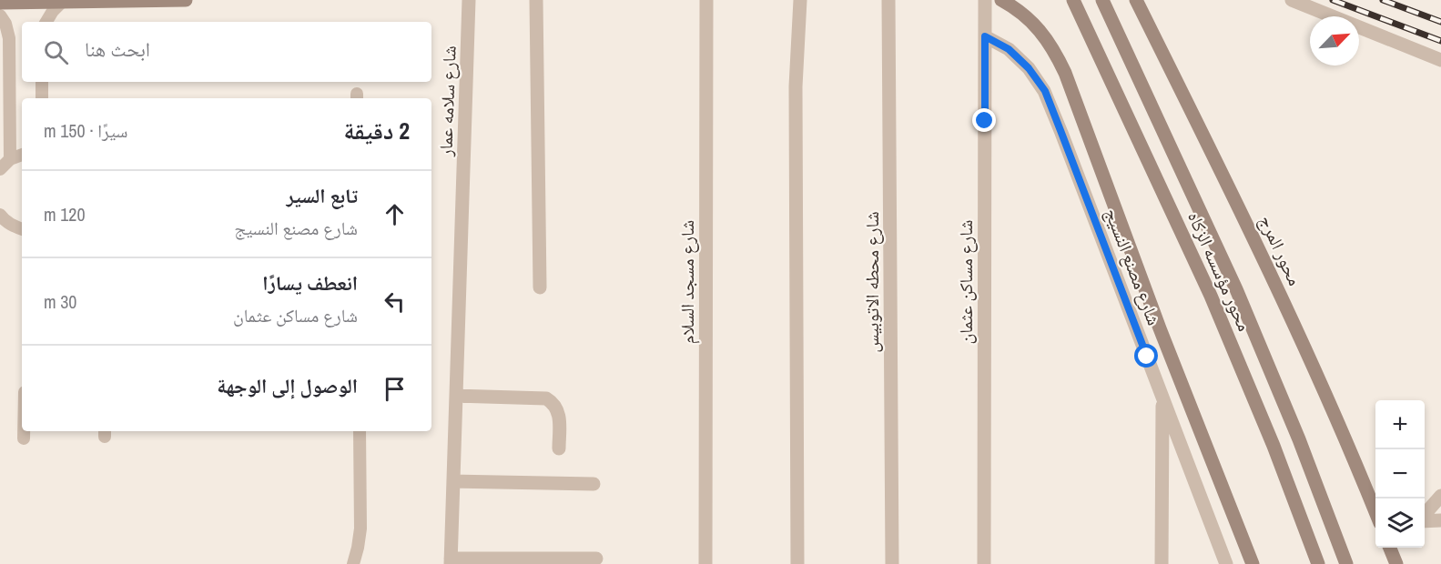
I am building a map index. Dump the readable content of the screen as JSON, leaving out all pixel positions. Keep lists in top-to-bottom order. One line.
{"streets":{"main road":["محور المرج","محور مؤسسه الزكاه"],"street":["شارع سلامه عمار","شارع مصنع النسيج","شارع مسجد السلام","شارع محطه الاتوبيس","شارع مساكن عثمان"]},"crossings":[["شارع مصنع النسيج","شارع مساكن عثمان"]],"north":"top right","page":{"search":"ابحث هنا","heading":["2 دقيقة","سيرًا · 150 m"],"list":[["تابع السير","شارع مصنع النسيج","120 m"],["انعطف يسارًا","شارع مساكن عثمان","30 m"],"الوصول إلى الوجهة"],"map_buttons":["+","−"]}}
